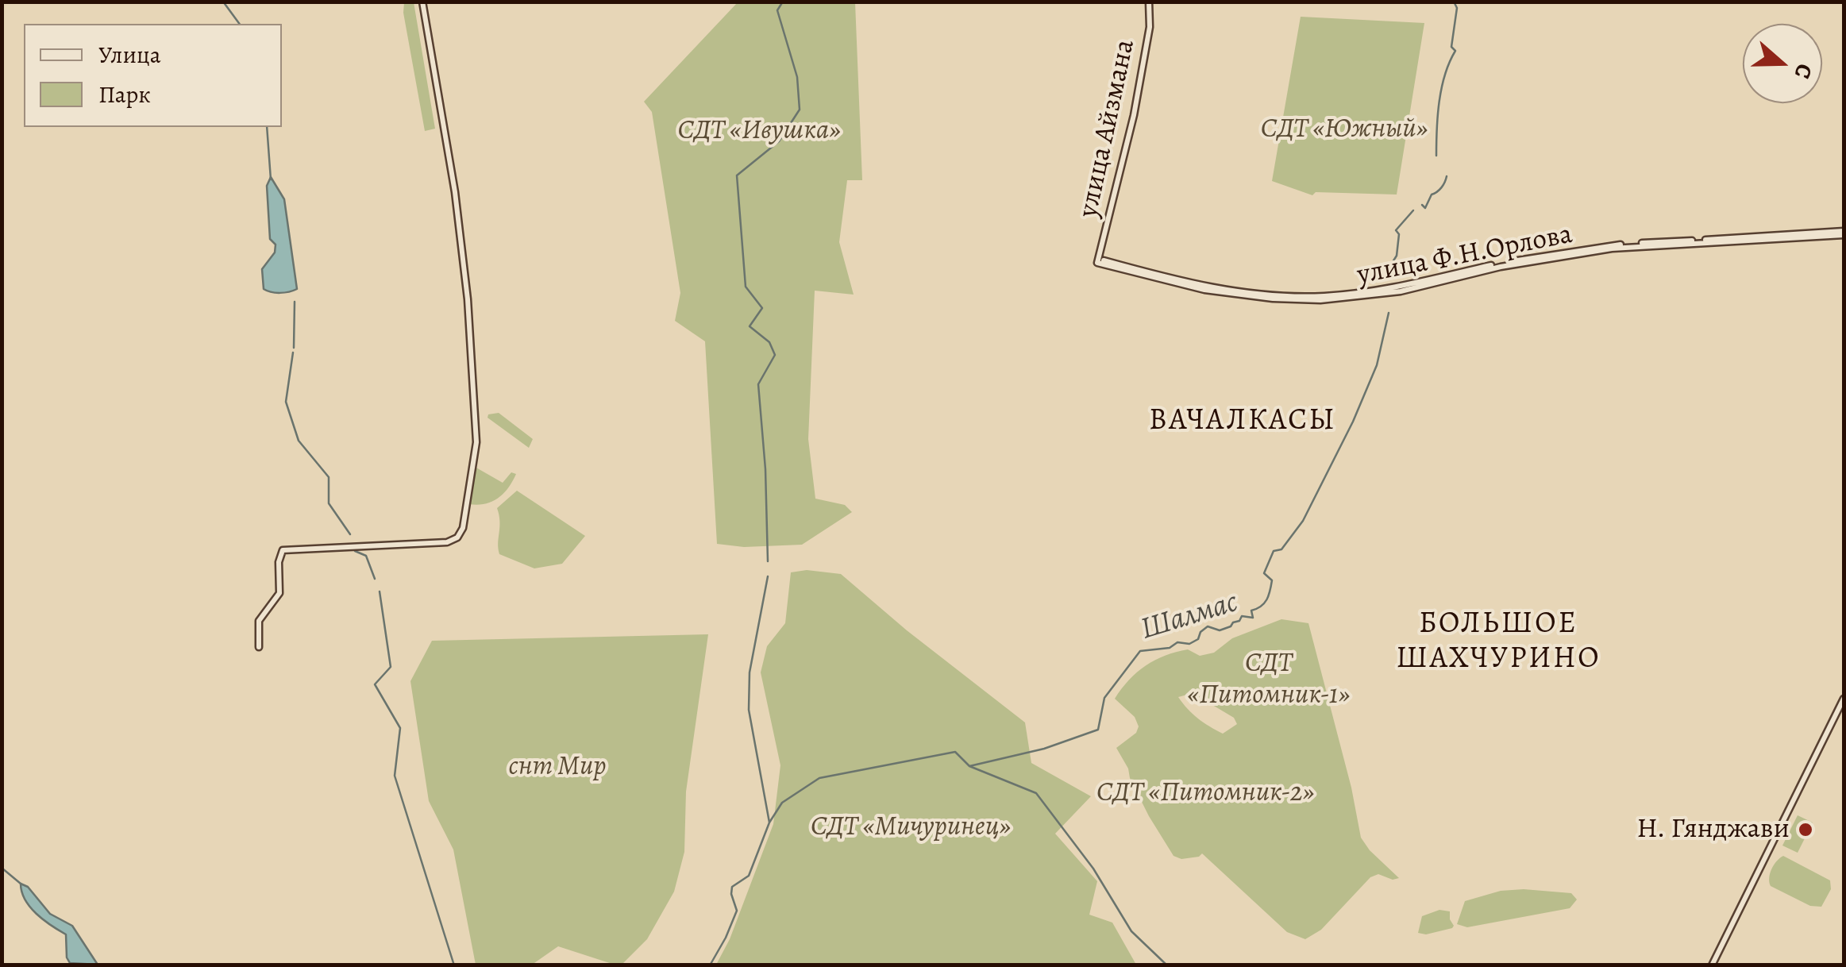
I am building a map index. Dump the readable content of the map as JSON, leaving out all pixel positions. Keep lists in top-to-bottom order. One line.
{"streets":{"street":["улица Айзмана","улица Ф.Н.Орлова"]},"crossings":[["улица Айзмана","улица Ф.Н.Орлова"]],"districts":["ВАЧАЛКАСЫ","БОЛЬШОЕ ШАХЧУРИНО"],"water":["Шалмас"],"parks":["СДТ «Южный»","СДТ «Ивушка»","СДТ «Питомник-1»","снт Мир","СДТ «Питомник-2»","СДТ «Мичуринец»"],"places":["Н. Гянджави"],"legend":["Улица","Парк"],"north":"right"}
